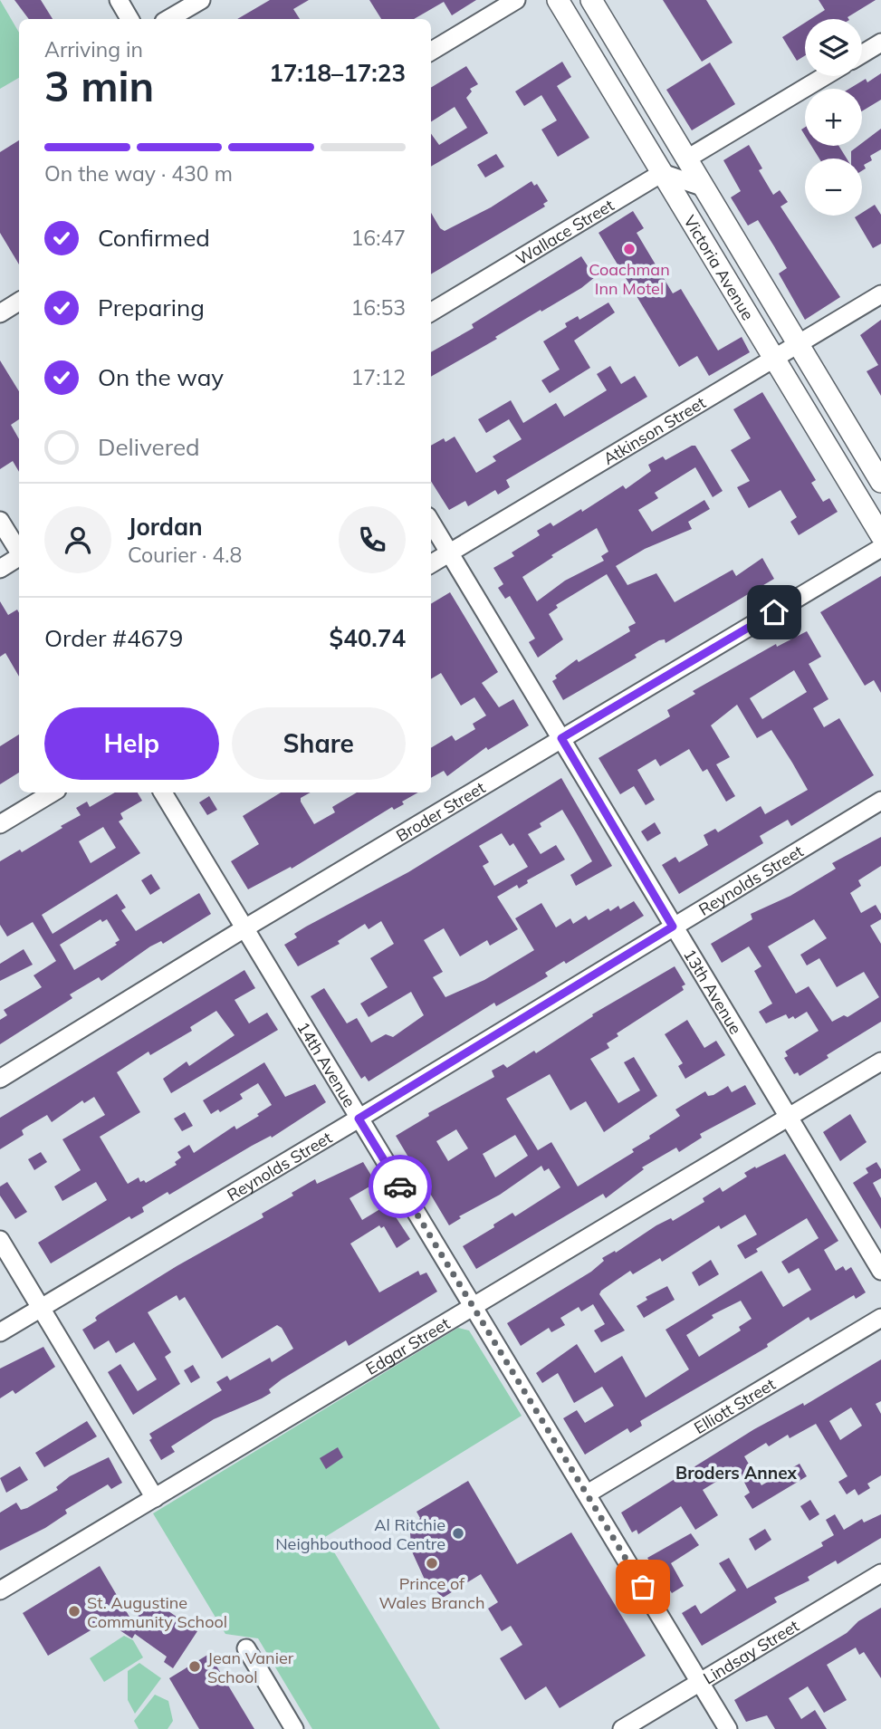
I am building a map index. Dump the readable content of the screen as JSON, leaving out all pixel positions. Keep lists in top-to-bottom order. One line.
{"streets":{"main road":["Victoria Avenue"],"street":["Wallace Street","Atkinson Street","Broder Street","Reynolds Street","13th Avenue","14th Avenue","Edgar Street","Elliott Street","Lindsay Street"]},"crossings":[["Wallace Street","Victoria Avenue"],["Victoria Avenue","Atkinson Street"],["Atkinson Street","13th Avenue"],["Broder Street","13th Avenue"],["Broder Street","14th Avenue"],["Reynolds Street","13th Avenue"],["Reynolds Street","14th Avenue"],["13th Avenue","Edgar Street"],["14th Avenue","Edgar Street"],["14th Avenue","Elliott Street"],["14th Avenue","Lindsay Street"]],"districts":["Broders Annex"],"places":["Coachman Inn Motel","Al Ritchie Neighbouthood Centre","Prince of Wales Branch","St. Augustine Community School","Jean Vanier School"],"page":{"map_buttons":["+","−"],"heading":["3 min","Arriving in","17:18–17:23"],"panel":["Jordan","Courier · 4.8","Order #4679","$40.74"],"bar":"On the way · 430 m","list":[["Confirmed","16:47"],["Preparing","16:53"],["On the way","17:12"],"Delivered"],"buttons":["Help","Share"]}}
